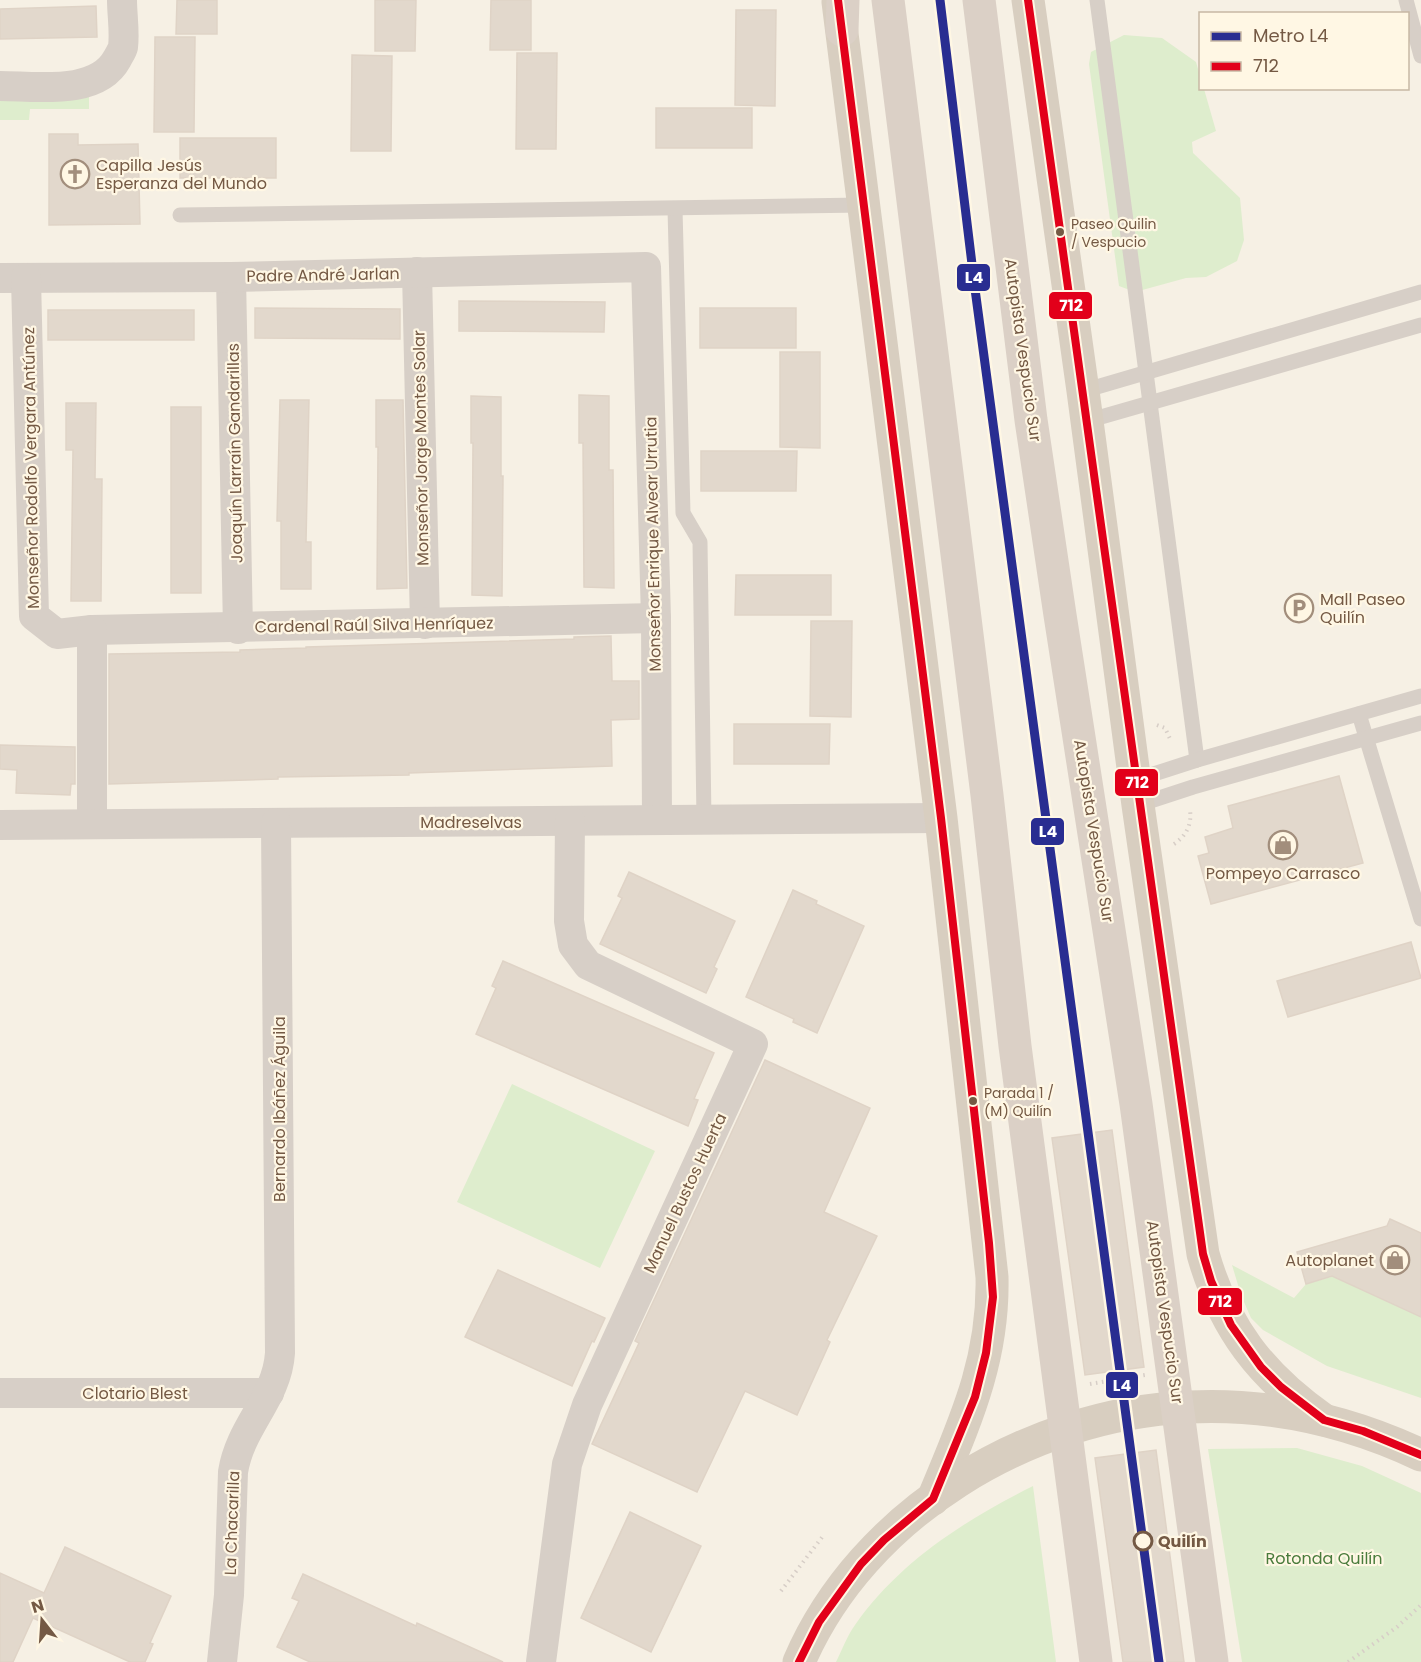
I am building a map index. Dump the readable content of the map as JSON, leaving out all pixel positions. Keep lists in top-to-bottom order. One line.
{"streets":{"highway":["Autopista Vespucio Sur"],"street":["Padre André Jarlan","Monseñor Jorge Montes Solar","Joaquín Larraín Gandarillas","Monseñor Rodolfo Vergara Antúnez","Monseñor Enrique Alvear Urrutia","Cardenal Raúl Silva Henríquez","Madreselvas","Bernardo Ibáñez Águila","Manuel Bustos Huerta","Clotario Blest","La Chacarilla"]},"crossings":[["Padre André Jarlan","Monseñor Jorge Montes Solar"],["Padre André Jarlan","Joaquín Larraín Gandarillas"],["Padre André Jarlan","Monseñor Rodolfo Vergara Antúnez"],["Padre André Jarlan","Monseñor Enrique Alvear Urrutia"],["Monseñor Jorge Montes Solar","Cardenal Raúl Silva Henríquez"],["Joaquín Larraín Gandarillas","Cardenal Raúl Silva Henríquez"],["Monseñor Rodolfo Vergara Antúnez","Cardenal Raúl Silva Henríquez"],["Monseñor Enrique Alvear Urrutia","Cardenal Raúl Silva Henríquez"],["Monseñor Enrique Alvear Urrutia","Madreselvas"],["Madreselvas","Bernardo Ibáñez Águila"],["Madreselvas","Manuel Bustos Huerta"],["Bernardo Ibáñez Águila","Clotario Blest"],["Bernardo Ibáñez Águila","La Chacarilla"],["Clotario Blest","La Chacarilla"]],"parks":["Rotonda Quilín"],"places":{"church":["Capilla Jesús Esperanza del Mundo"],"other":["Paseo Quilin / Vespucio","Parada 1 / (M) Quilín","Quilín"],"parking":["Mall Paseo Quilín"],"shop":["Pompeyo Carrasco","Autoplanet"]},"lines":["metro line L4","transit line 712"],"legend":["Metro L4","712"],"north":"top"}
